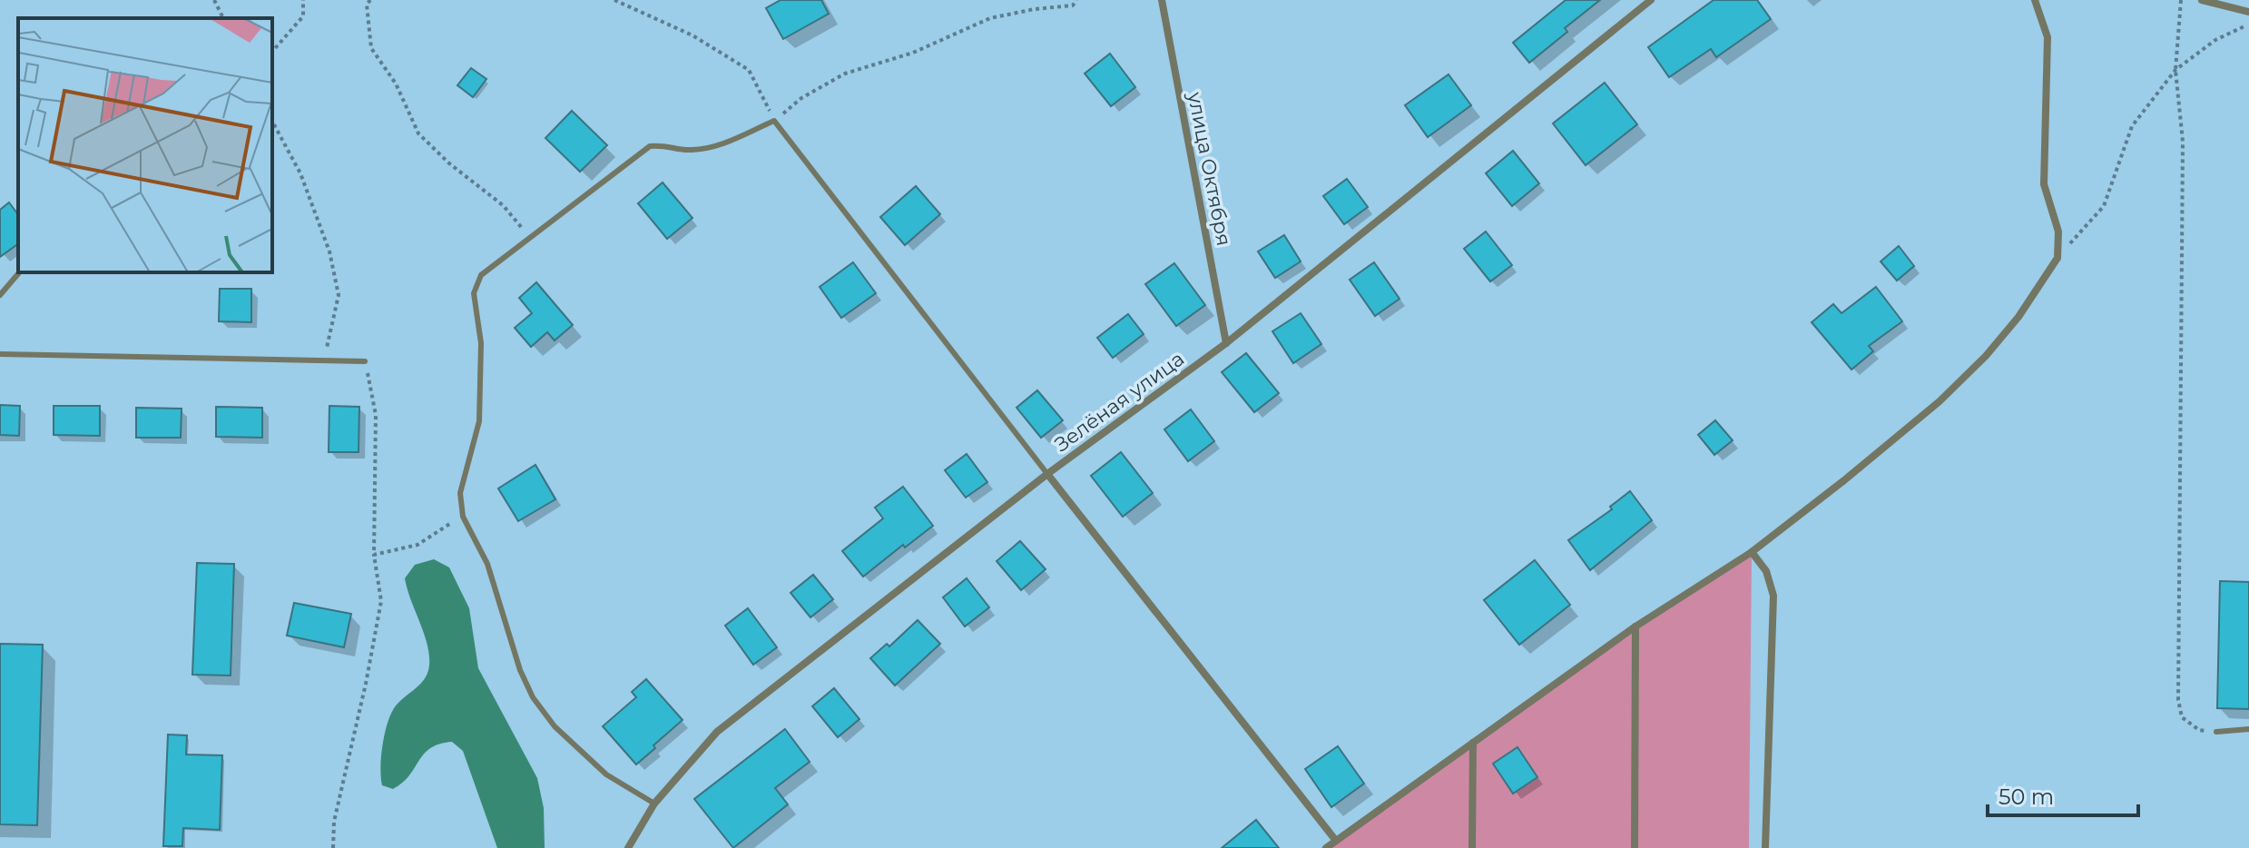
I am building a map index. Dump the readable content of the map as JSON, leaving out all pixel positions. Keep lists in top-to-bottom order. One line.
{"streets":{"street":["улица Октября","Зелёная улица"]},"crossings":[["улица Октября","Зелёная улица"]],"scale_bar":"50 m"}
